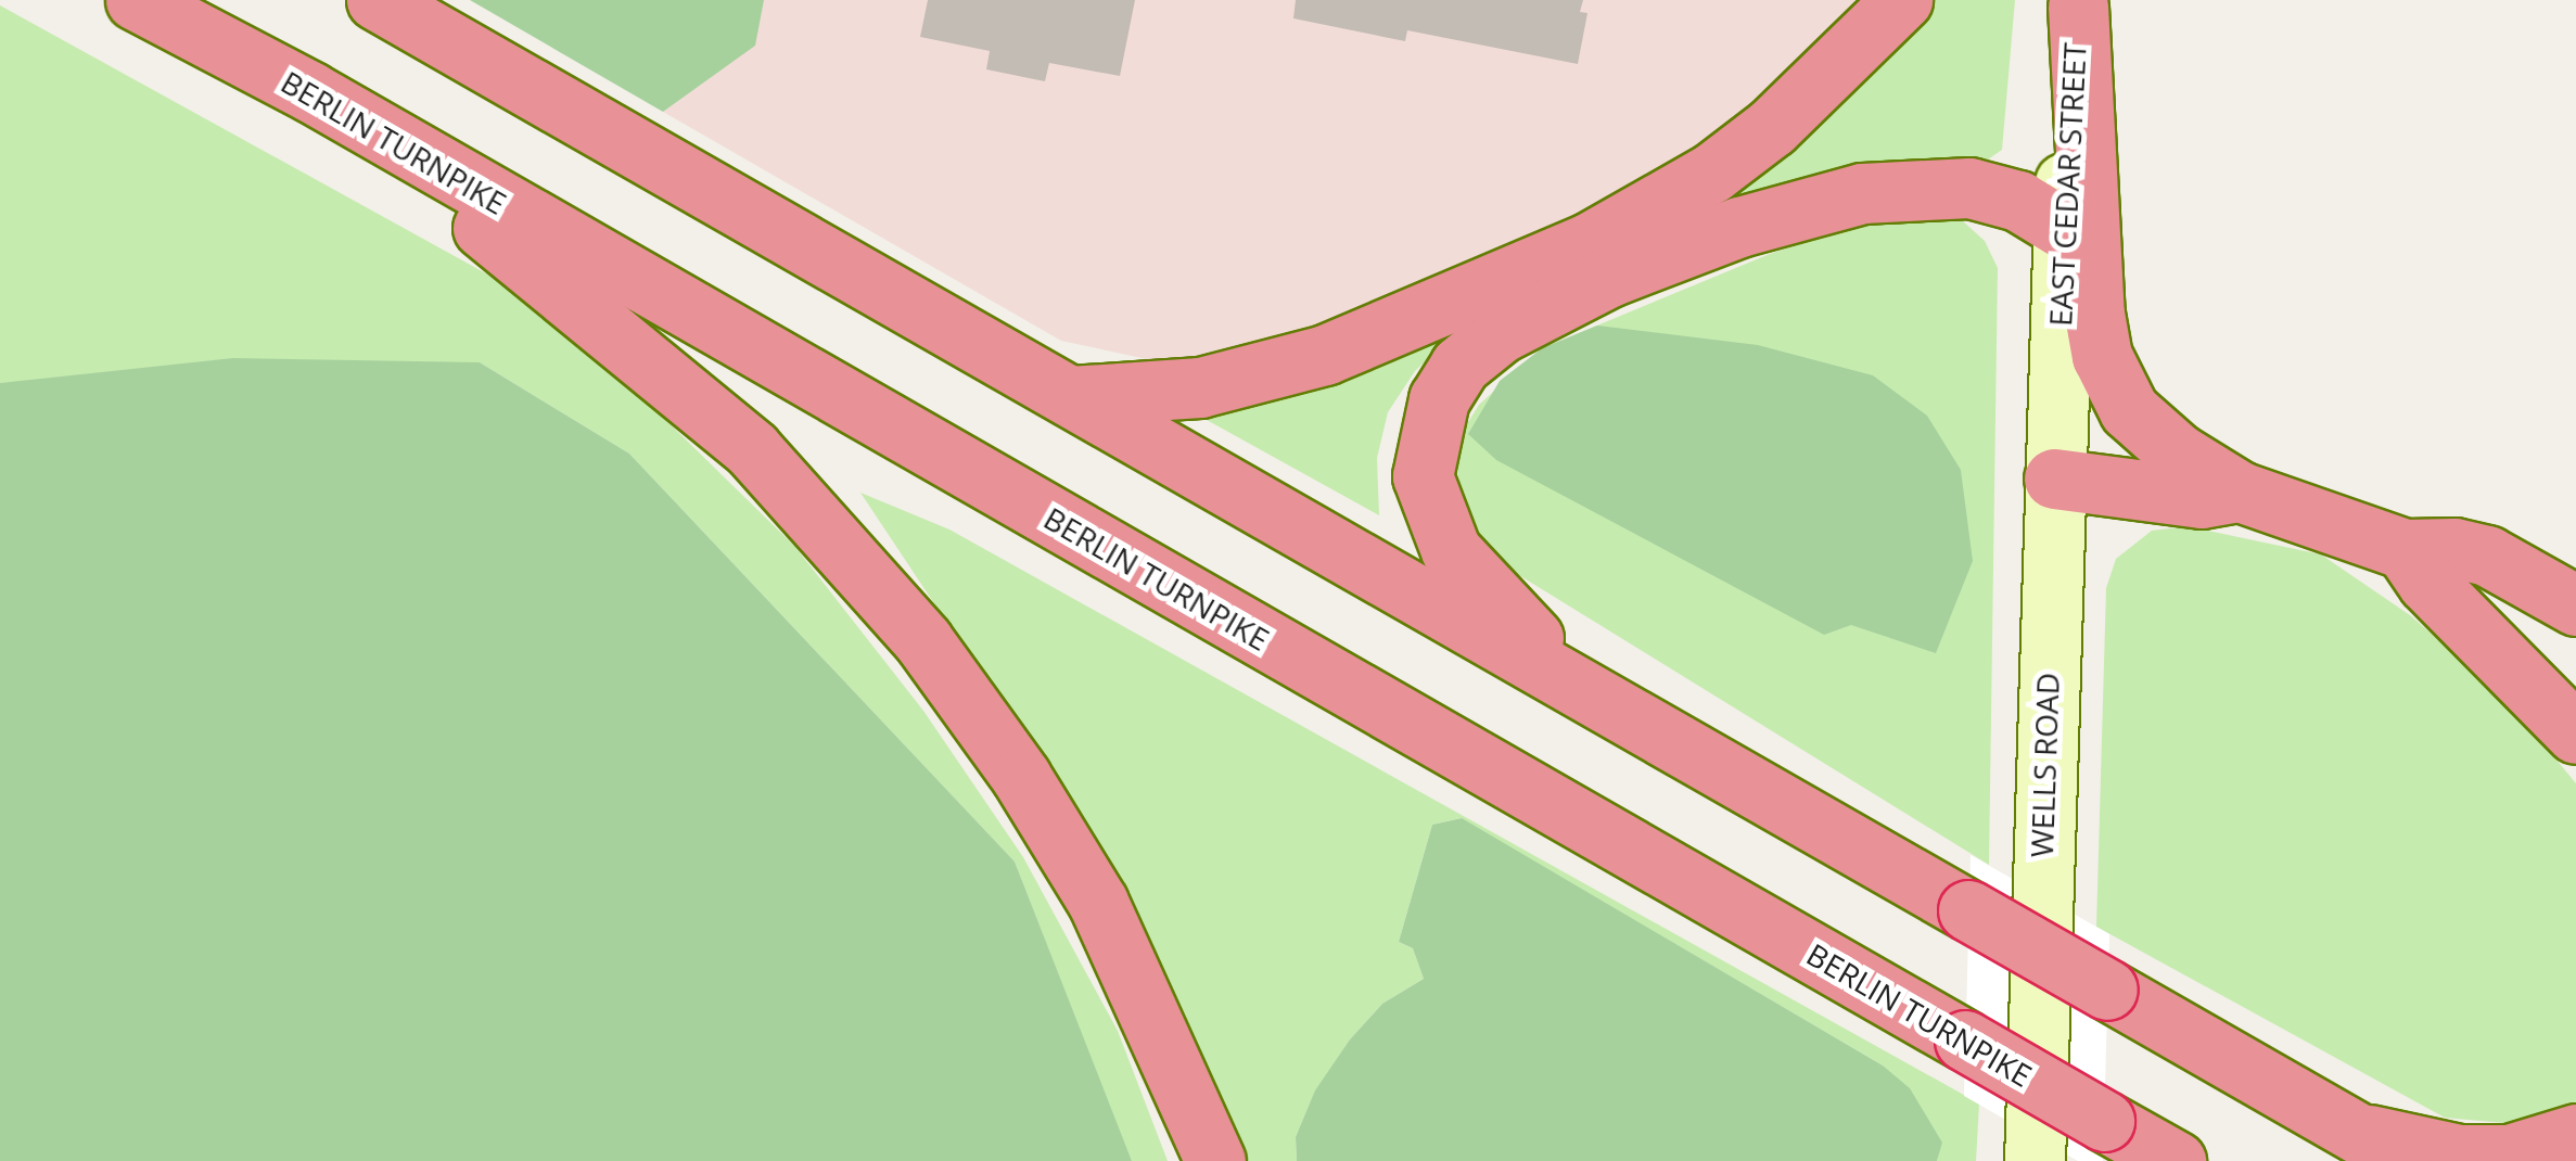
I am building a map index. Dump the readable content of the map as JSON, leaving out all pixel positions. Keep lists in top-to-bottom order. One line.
{"streets":{"highway":["BERLIN TURNPIKE"],"main road":["EAST CEDAR STREET","WELLS ROAD"]},"crossings":[["EAST CEDAR STREET","WELLS ROAD"]]}
